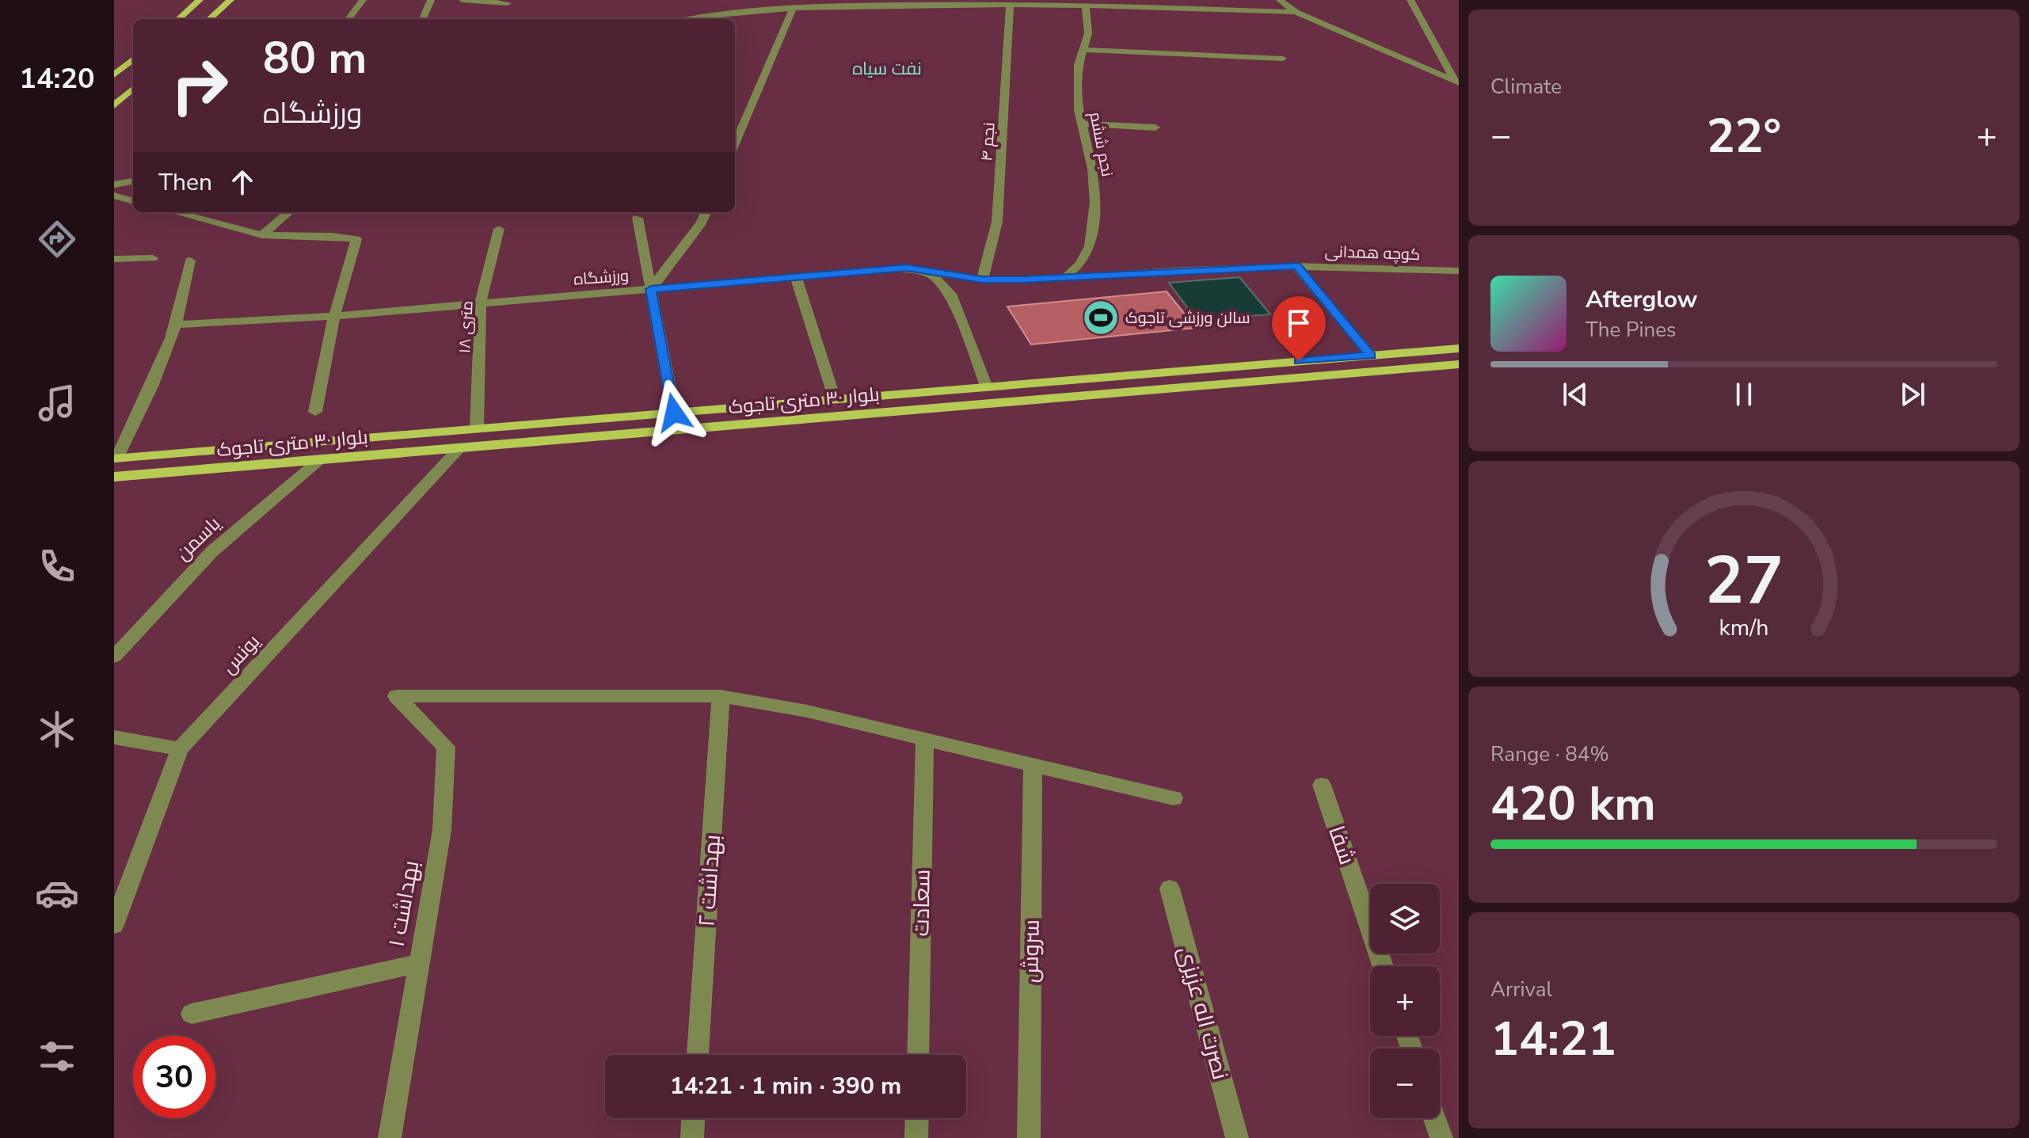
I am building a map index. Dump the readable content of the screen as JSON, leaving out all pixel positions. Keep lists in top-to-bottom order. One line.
{"streets":{"main road":["بلوار ۳۰ متری تاجوک"],"street":["نجم ۴","نجم ششم","کوچه همدانی","ورزشگاه","۱۸ متری","یاسمن","یونس","شفا","بهداشت ۲","سعادت","بهداشت ۱","سروش","نصرت اله عزیزی"]},"crossings":[["نجم ۴","کوچه همدانی"],["نجم ششم","کوچه همدانی"],["کوچه همدانی","ورزشگاه"],["ورزشگاه","۱۸ متری"],["ورزشگاه","بلوار ۳۰ متری تاجوک"],["۱۸ متری","بلوار ۳۰ متری تاجوک"],["بلوار ۳۰ متری تاجوک","یاسمن"],["بلوار ۳۰ متری تاجوک","یونس"],["بهداشت ۲","بهداشت ۱"]],"districts":["نفت سیاه"],"places":{"sports":["سالن ورزشی تاجوک"]},"page":{"tabs":"14:20","tile":["Climate",["Range · 84%","420 km"],["Arrival","14:21"]],"turn":["80 m","ورزشگاه"],"heat":["−","22°","+"],"then":"Then","song":["Afterglow","The Pines"],"map_buttons":["+","−"],"limit":"30","trip":"14:21 · 1 min · 390 m","gauge":["27","km/h"]}}
